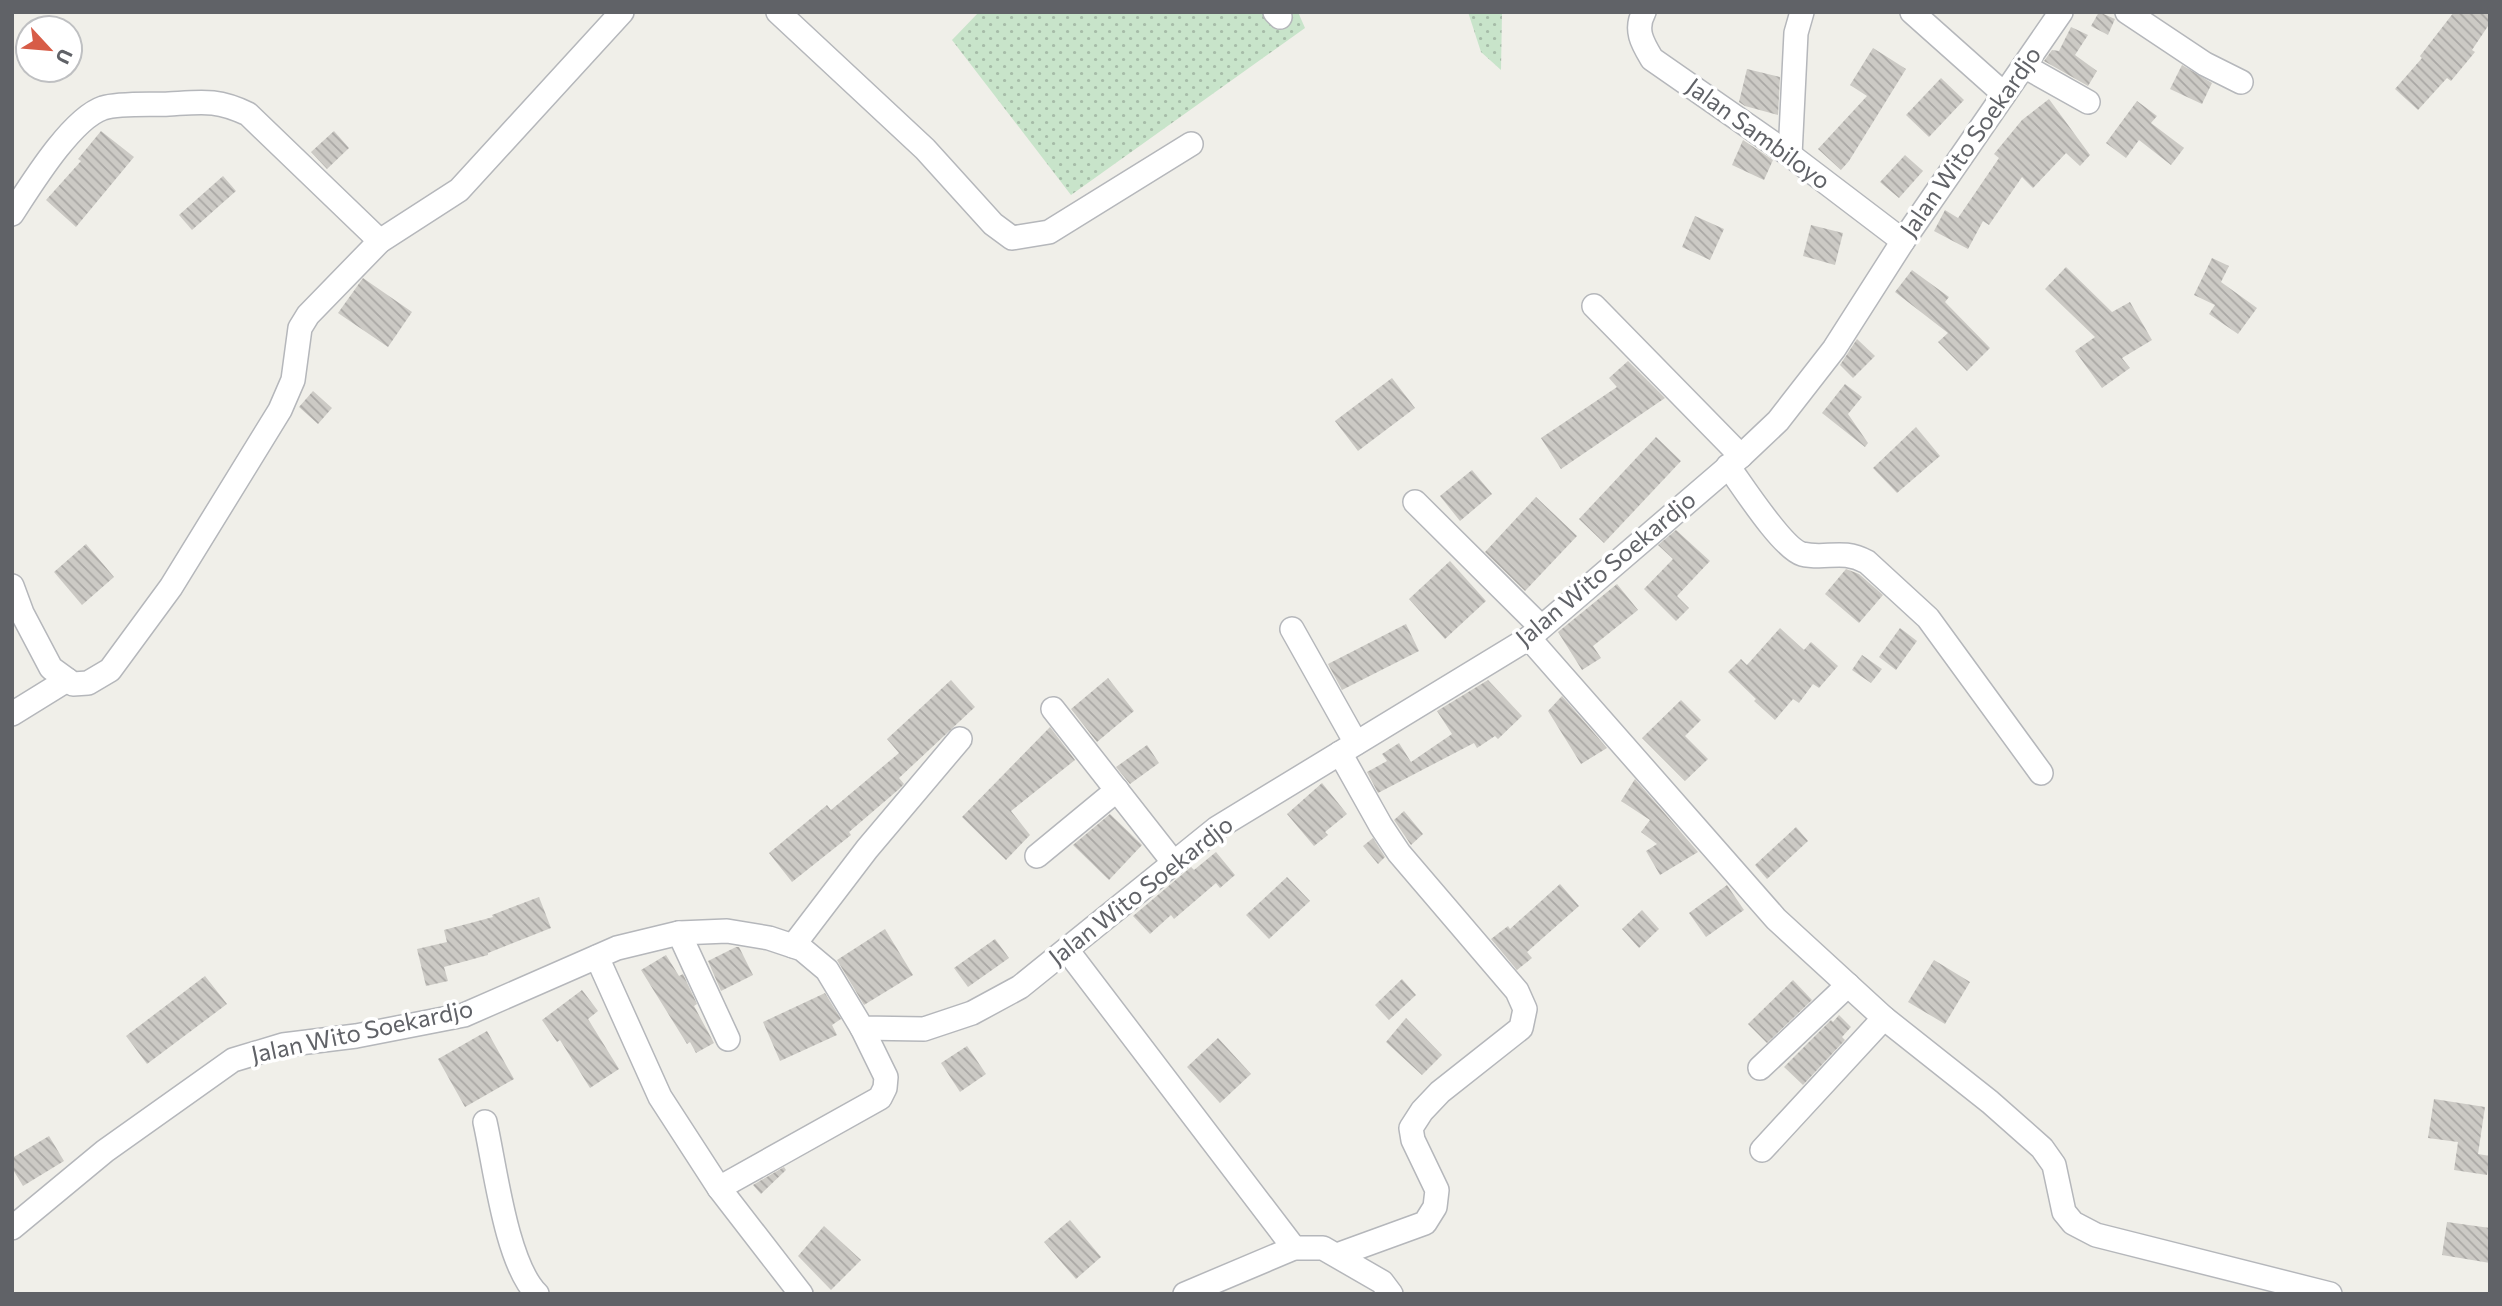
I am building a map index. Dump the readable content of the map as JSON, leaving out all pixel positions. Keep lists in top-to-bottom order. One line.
{"streets":{"street":["Jalan Sambiloyo","Jalan Wito Soekardjo"]},"crossings":[["Jalan Sambiloyo","Jalan Wito Soekardjo"]],"north":"bottom right"}
